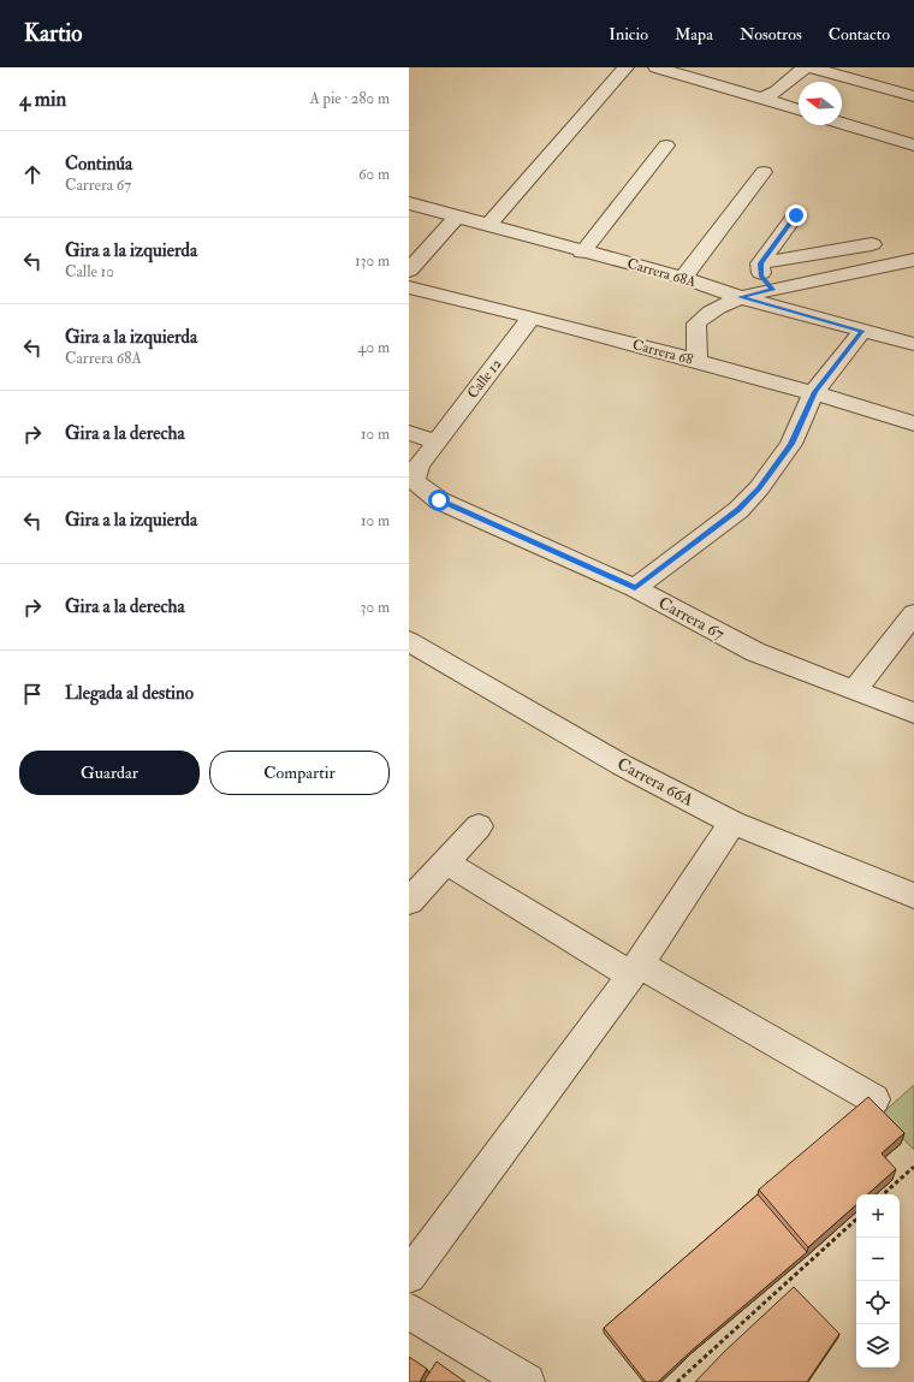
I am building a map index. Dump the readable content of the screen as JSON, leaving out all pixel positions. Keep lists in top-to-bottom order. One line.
{"streets":{"street":["Carrera 68A","Carrera 68","Calle 12","Carrera 67","Carrera 66A"]},"crossings":[["Carrera 68","Calle 12"],["Calle 12","Carrera 67"]],"north":"left","page":{"header":"Kartio","nav":["Inicio","Mapa","Nosotros","Contacto"],"heading":["4 min","A pie · 280 m"],"list":[["Continúa","Carrera 67","60 m"],["Gira a la izquierda","Calle 10","130 m"],["Gira a la izquierda","Carrera 68A","40 m"],["Gira a la derecha","10 m"],["Gira a la izquierda","10 m"],["Gira a la derecha","30 m"],"Llegada al destino"],"buttons":["Guardar","Compartir"],"map_buttons":["+","−"]}}
